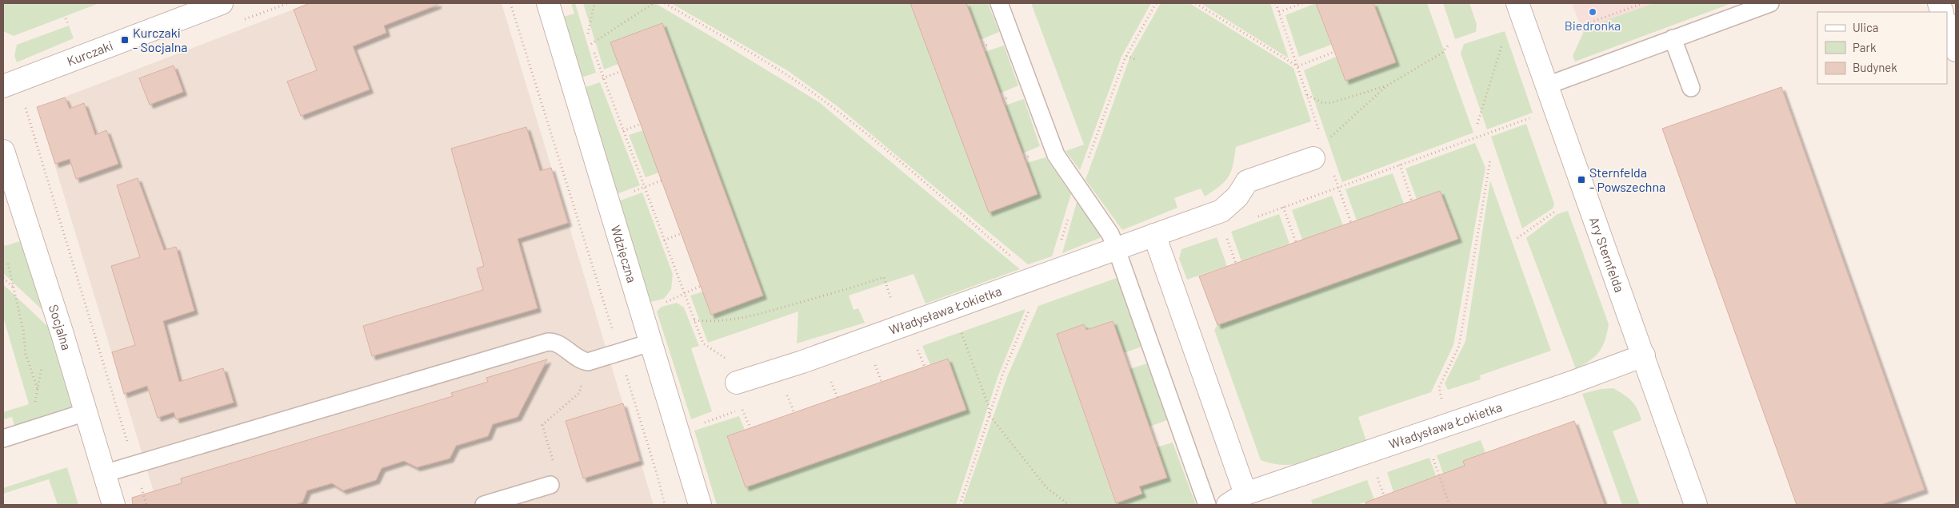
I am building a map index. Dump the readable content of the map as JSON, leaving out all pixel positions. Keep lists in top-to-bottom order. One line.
{"streets":{"street":["Kurczaki","Wdzięczna","Ary Sternfelda","Władysława Łokietka","Socjalna"]},"crossings":[["Ary Sternfelda","Władysława Łokietka"]],"places":{"other":["Biedronka"],"transit":["Kurczaki - Socjalna","Sternfelda - Powszechna"]},"legend":["Ulica","Park","Budynek"]}
